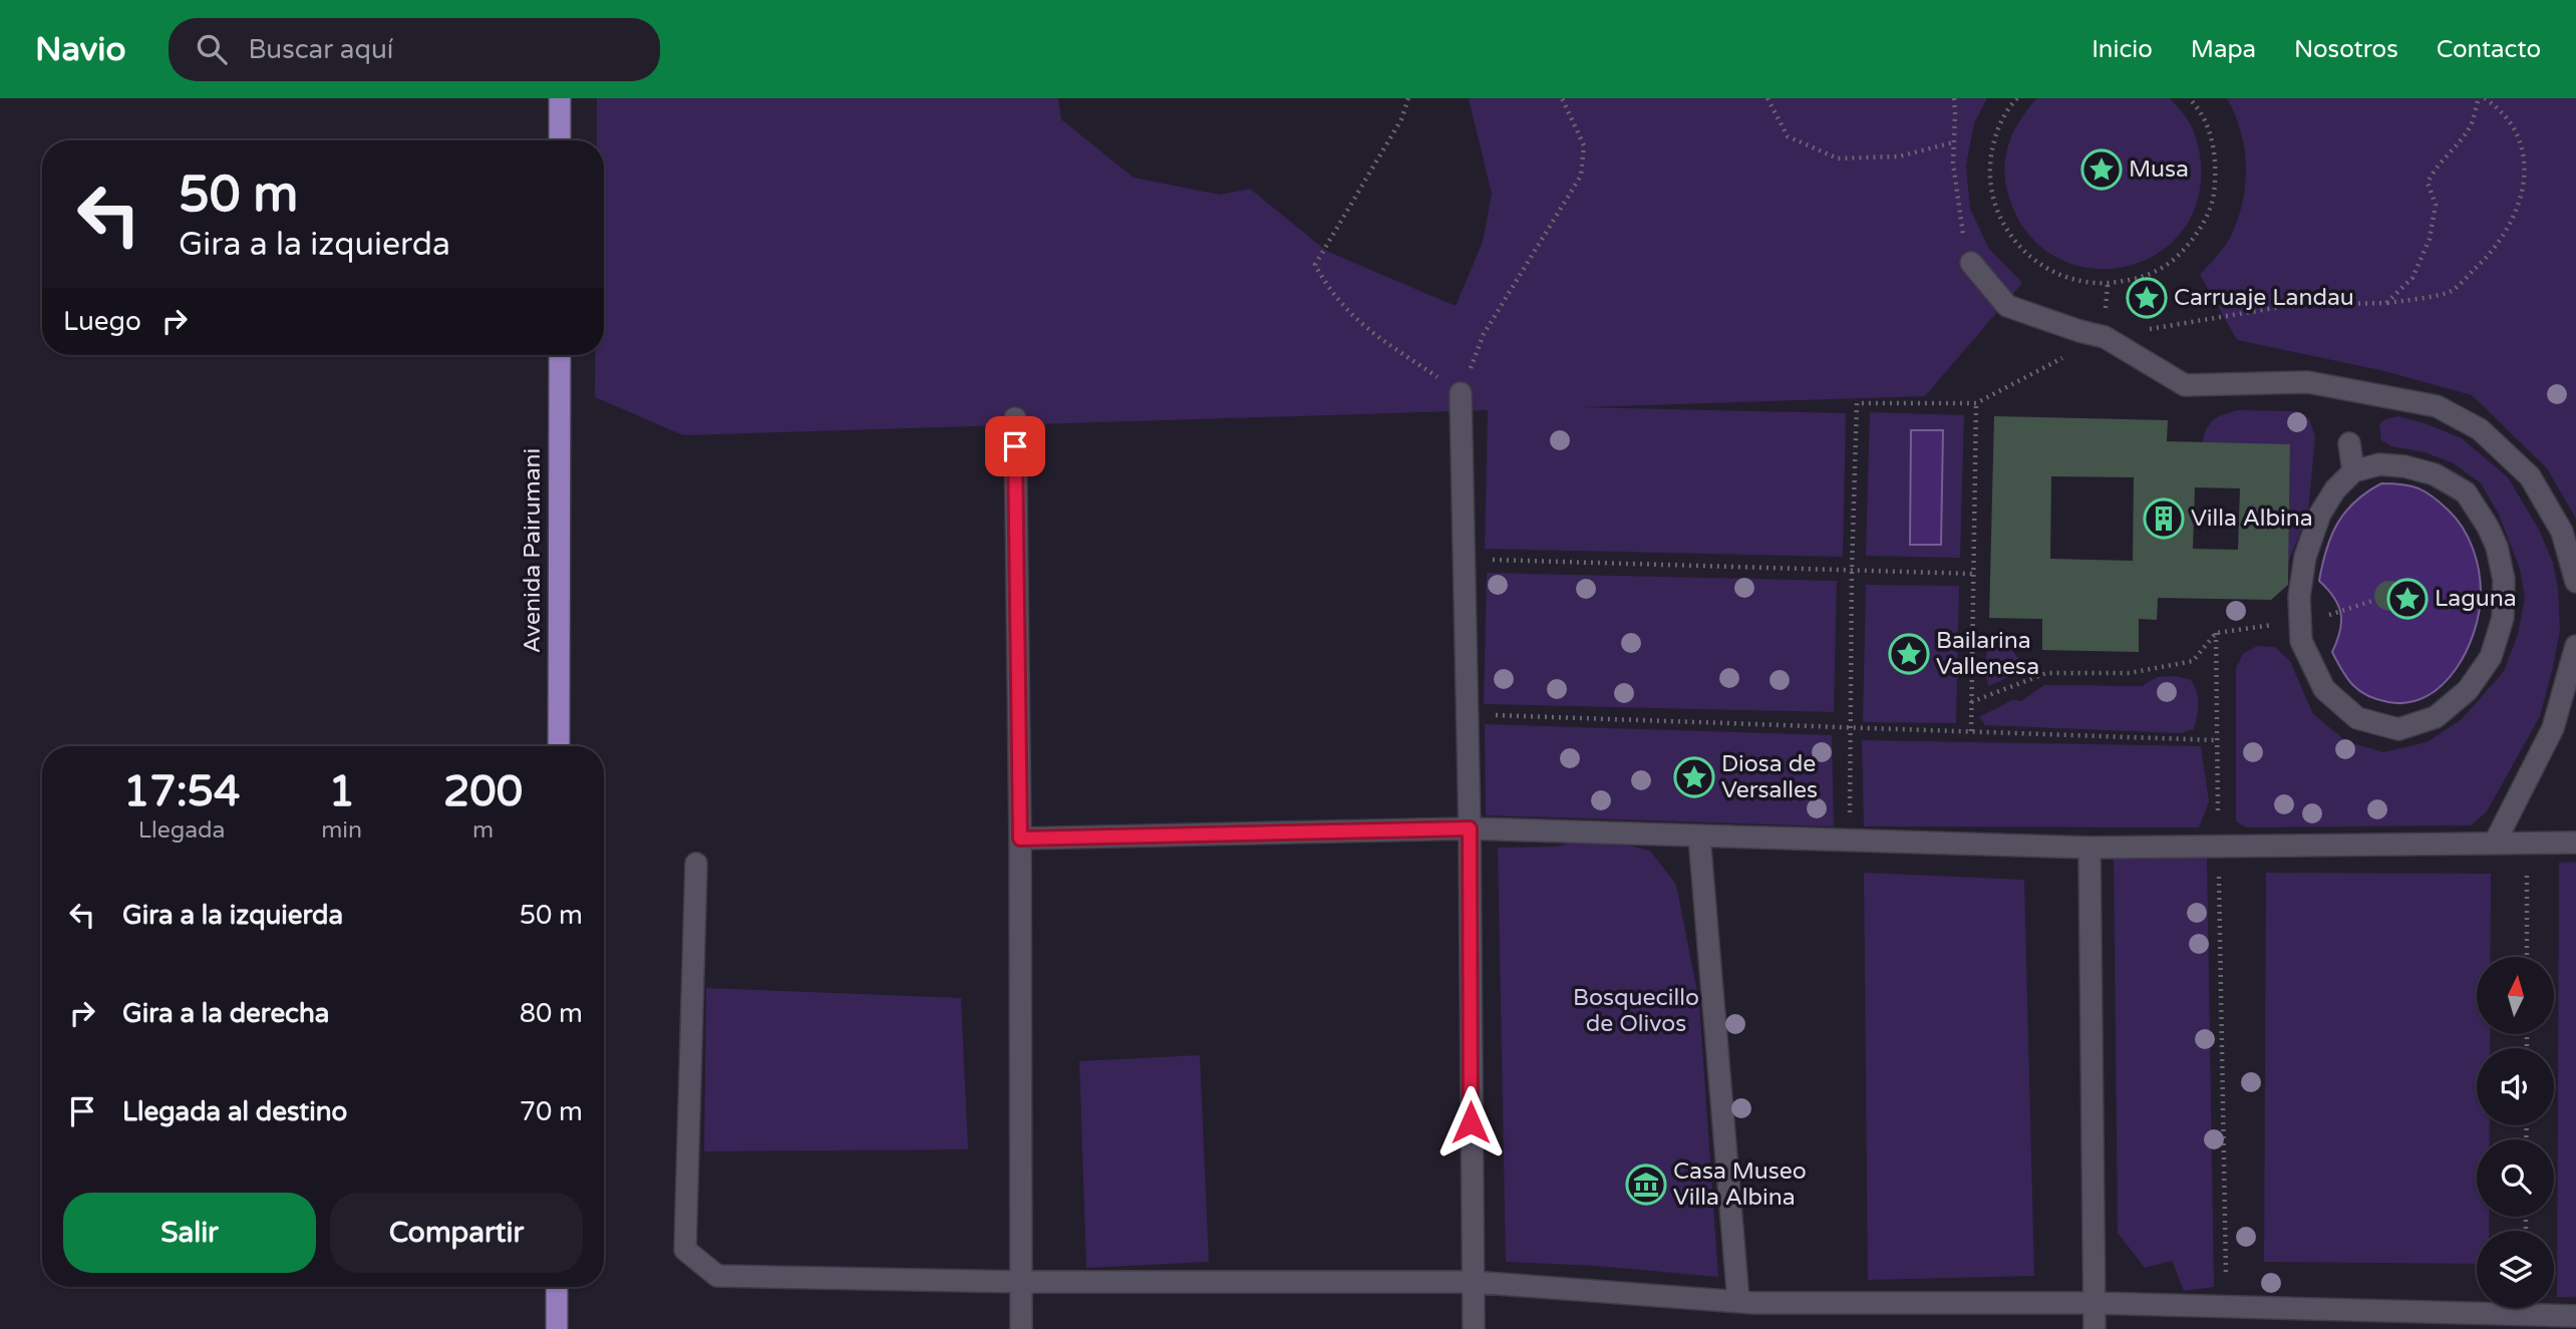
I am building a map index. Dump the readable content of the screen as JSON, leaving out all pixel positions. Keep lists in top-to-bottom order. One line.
{"streets":{"main road":["Avenida Pairumani"]},"parks":["Bosquecillo de Olivos"],"places":{"place":["Musa","Carruaje Landau","Laguna","Bailarina Vallenesa","Diosa de Versalles"],"building":["Villa Albina"],"museum":["Casa Museo Villa Albina"]},"north":"top","page":{"header":"Navio","search":"Buscar aquí","nav":["Inicio","Mapa","Nosotros","Contacto"],"turn":["50 m","Gira a la izquierda"],"then":"Luego","eta":["17:54","Llegada","1","min","200","m"],"list":[{"name":"Gira a la izquierda","value":"50 m"},{"name":"Gira a la derecha","value":"80 m"},{"name":"Llegada al destino","value":"70 m"}],"buttons":["Salir","Compartir"]}}
